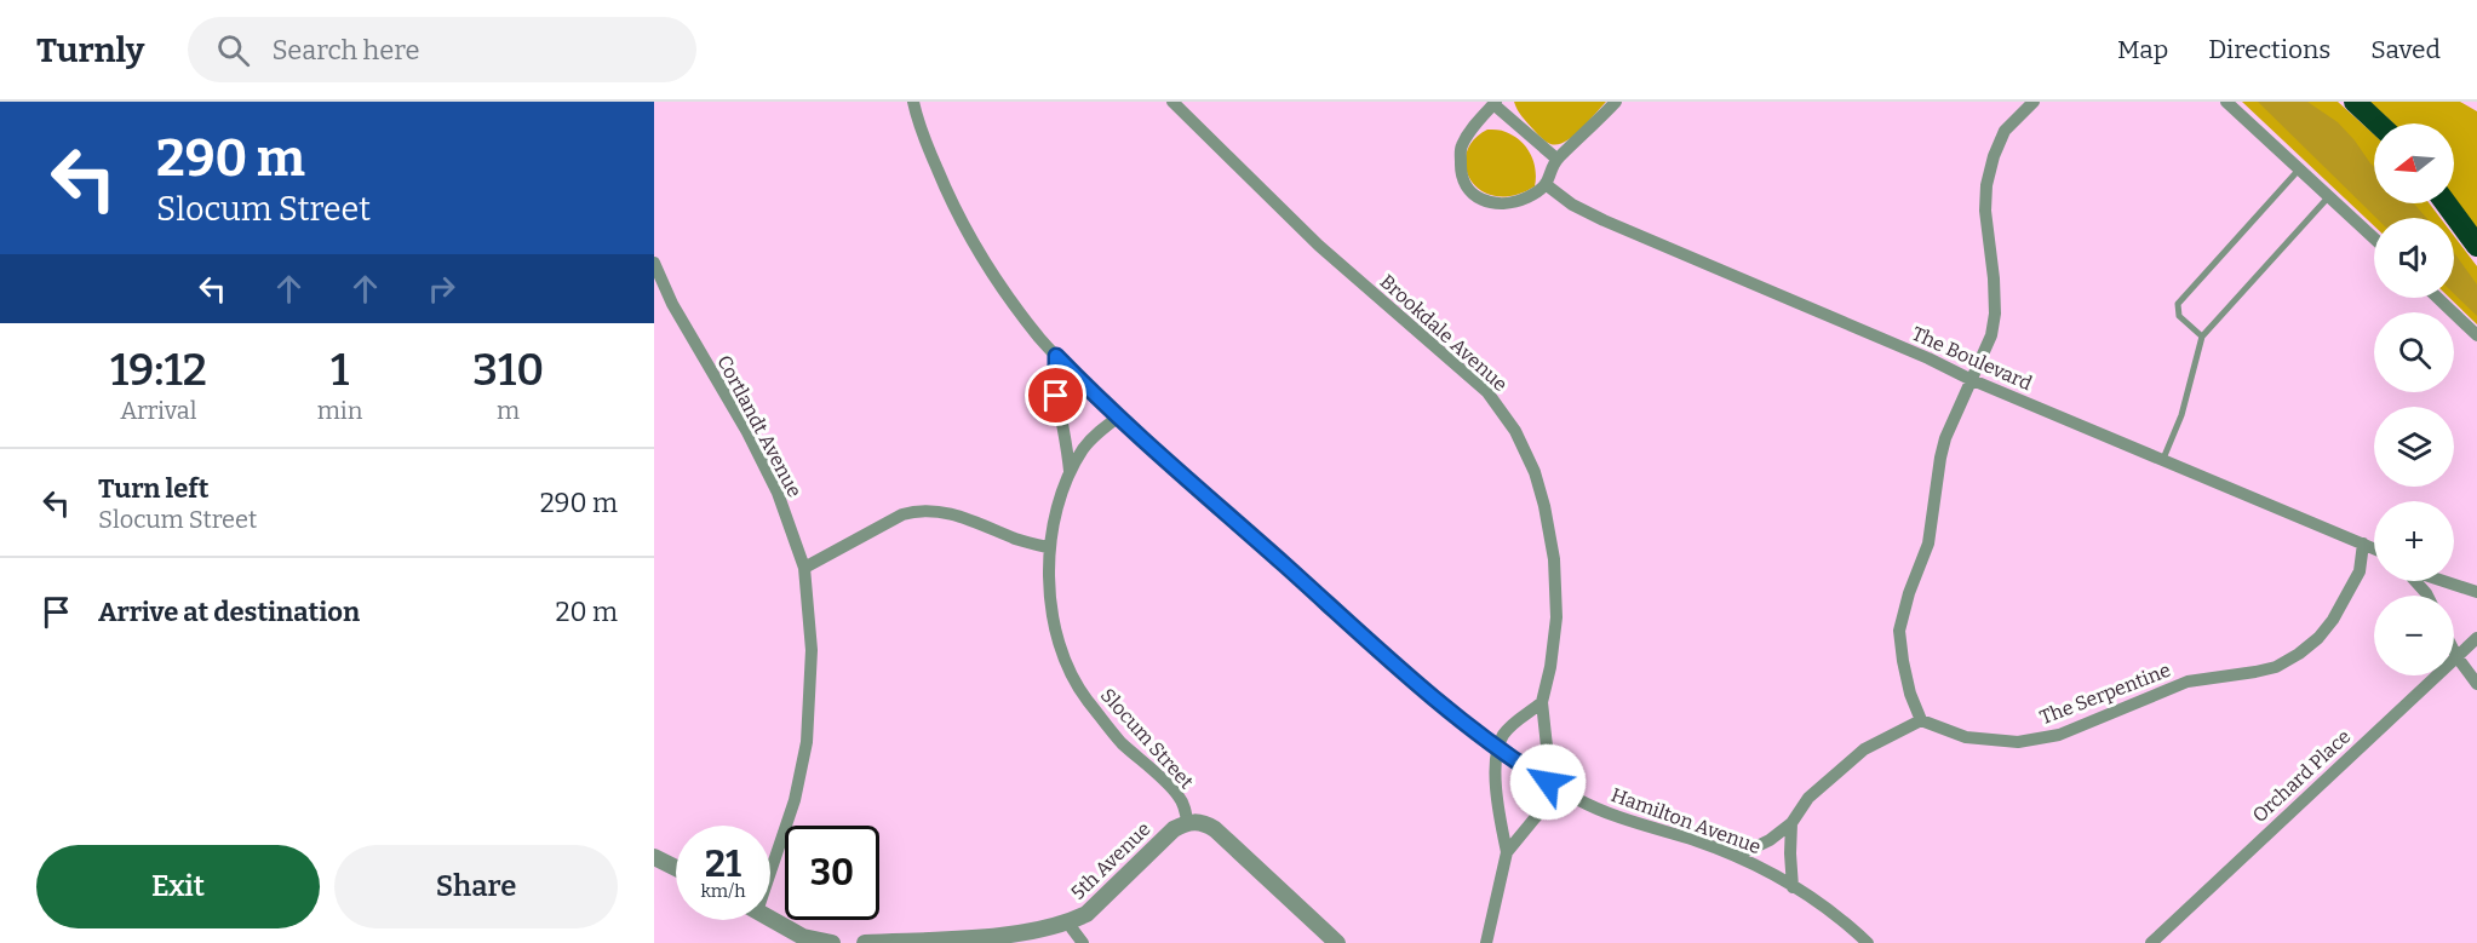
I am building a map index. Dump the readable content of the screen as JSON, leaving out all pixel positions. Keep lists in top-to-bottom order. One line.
{"streets":{"street":["Brookdale Avenue","The Boulevard","Cortlandt Avenue","The Serpentine","Slocum Street","Orchard Place","Hamilton Avenue","5th Avenue"]},"crossings":[["Brookdale Avenue","Hamilton Avenue"],["The Boulevard","The Serpentine"],["Slocum Street","Hamilton Avenue"],["Slocum Street","5th Avenue"]],"north":"left","page":{"header":"Turnly","search":"Search here","nav":["Map","Directions","Saved"],"turn":["290 m","Slocum Street"],"map_buttons":["+","−"],"eta":["19:12","Arrival","1","min","310","m"],"list":[{"name":"Turn left","note":"Slocum Street","value":"290 m"},{"name":"Arrive at destination","value":"20 m"}],"speed":"21 km/h","limit":"30","buttons":["Exit","Share"]}}
